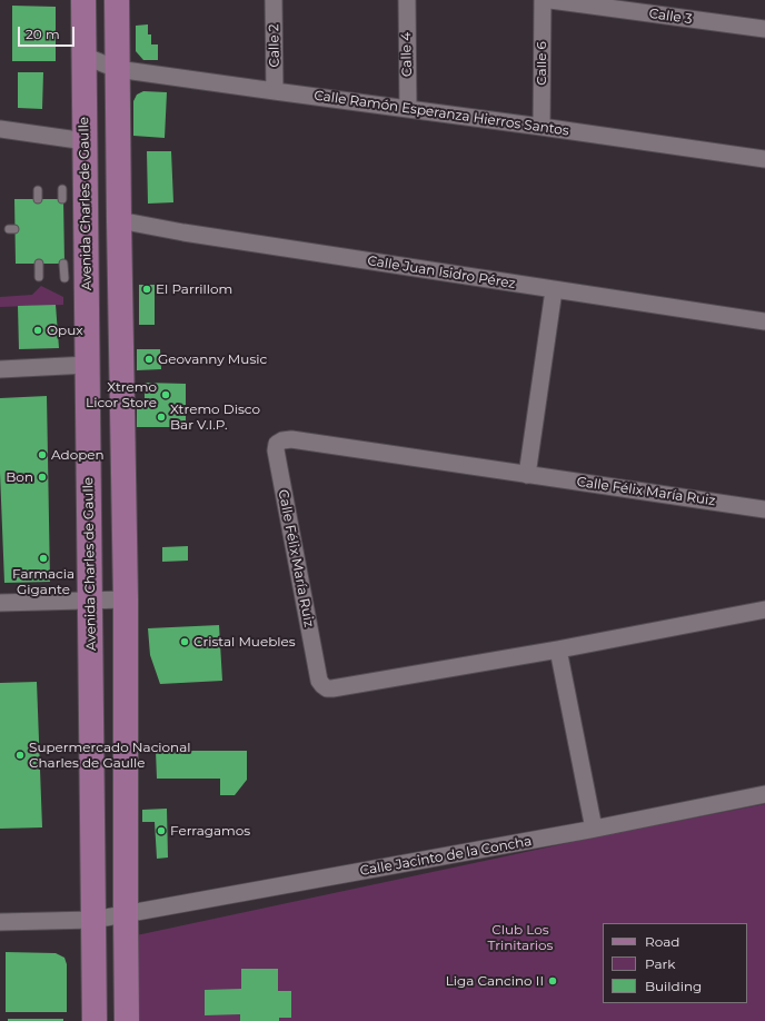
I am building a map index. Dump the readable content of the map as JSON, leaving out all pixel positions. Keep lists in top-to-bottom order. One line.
{"streets":{"main road":["Avenida Charles de Gaulle"],"street":["Calle 3","Calle 2","Calle 4","Calle 6","Calle Ramón Esperanza Hierros Santos","Calle Juan Isidro Pérez","Calle Félix María Ruiz","Calle Jacinto de la Concha"]},"crossings":[["Calle 2","Calle Ramón Esperanza Hierros Santos"],["Calle 4","Calle Ramón Esperanza Hierros Santos"],["Calle 6","Calle Ramón Esperanza Hierros Santos"],["Calle Ramón Esperanza Hierros Santos","Avenida Charles de Gaulle"],["Avenida Charles de Gaulle","Calle Jacinto de la Concha"]],"parks":["Club Los Trinitarios"],"places":["El Parrillom","Opux","Geovanny Music","Xtremo Licor Store","Xtremo Disco Bar V.I.P.","Adopen","Bon","Farmacia Gigante","Cristal Muebles","Supermercado Nacional Charles de Gaulle","Ferragamos","Liga Cancino II"],"legend":["Road","Park","Building"],"scale_bar":"20 m"}
